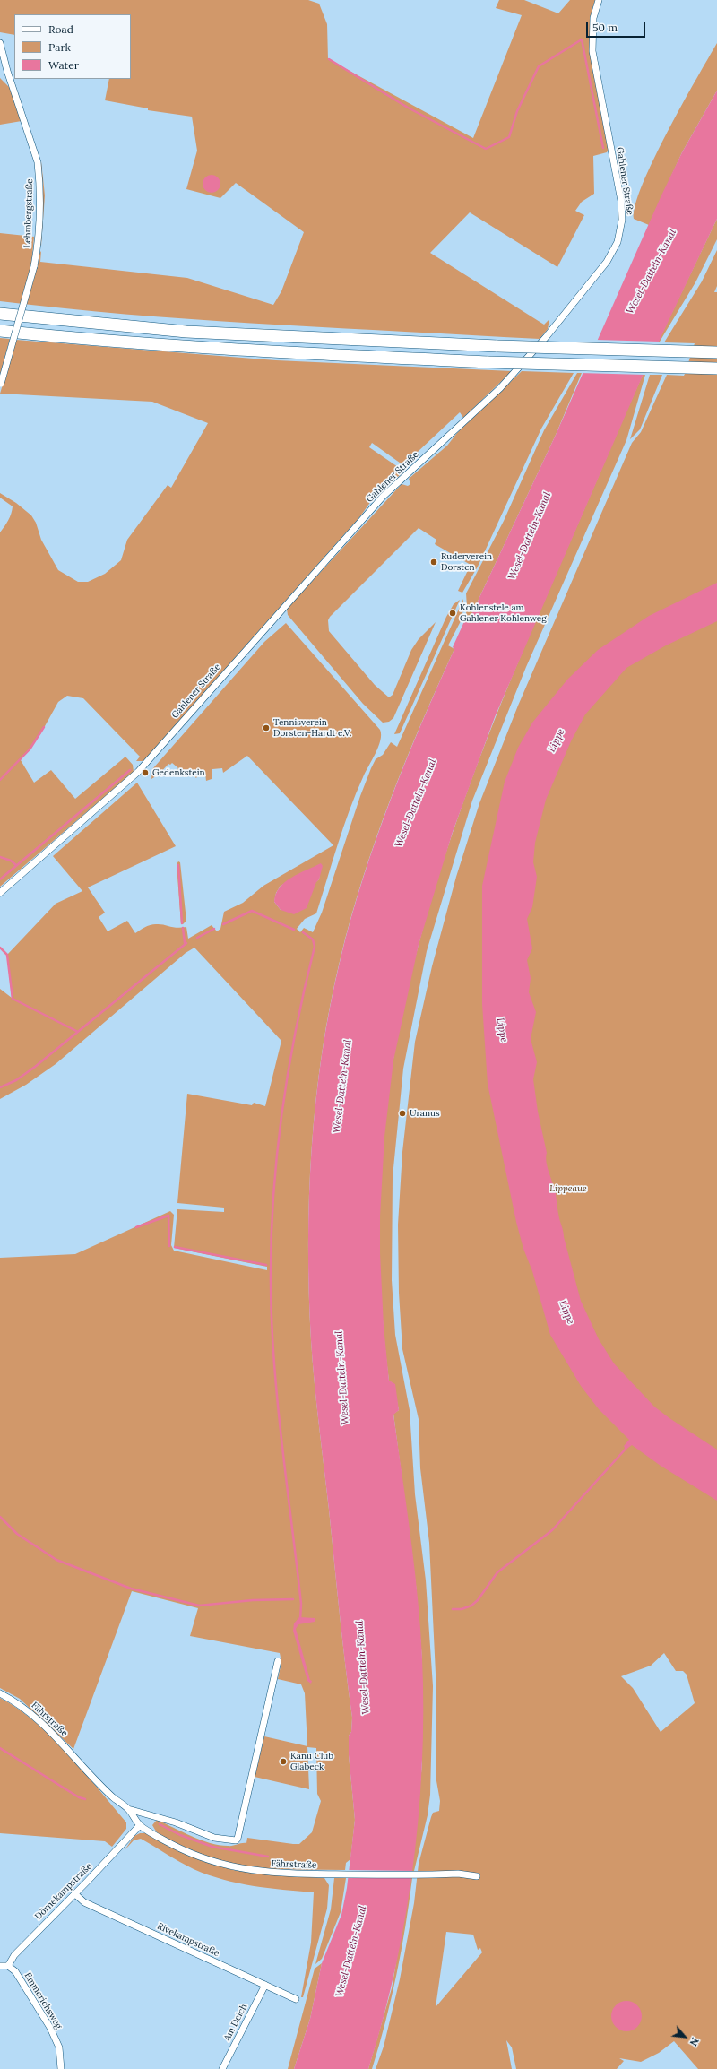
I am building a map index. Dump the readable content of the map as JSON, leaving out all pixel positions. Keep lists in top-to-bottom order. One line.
{"streets":{"street":["Gahlener Straße","Lehmbergstraße","Fährstraße","Dörnekampstraße","Rivekampstraße","Emmerichsweg","Am Deich"]},"crossings":[["Fährstraße","Dörnekampstraße"],["Dörnekampstraße","Rivekampstraße"],["Dörnekampstraße","Emmerichsweg"],["Rivekampstraße","Am Deich"]],"water":["Wesel-Datteln-Kanal","Lippe"],"parks":["Lippeaue"],"places":["Ruderverein Dorsten","Kohlenstele am Gahlener Kohlenweg","Tennisverein Dorsten-Hardt e.V.","Gedenkstein","Uranus","Kanu Club Glabeck"],"legend":["Road","Park","Water"],"scale_bar":"50 m","north":"bottom right"}
